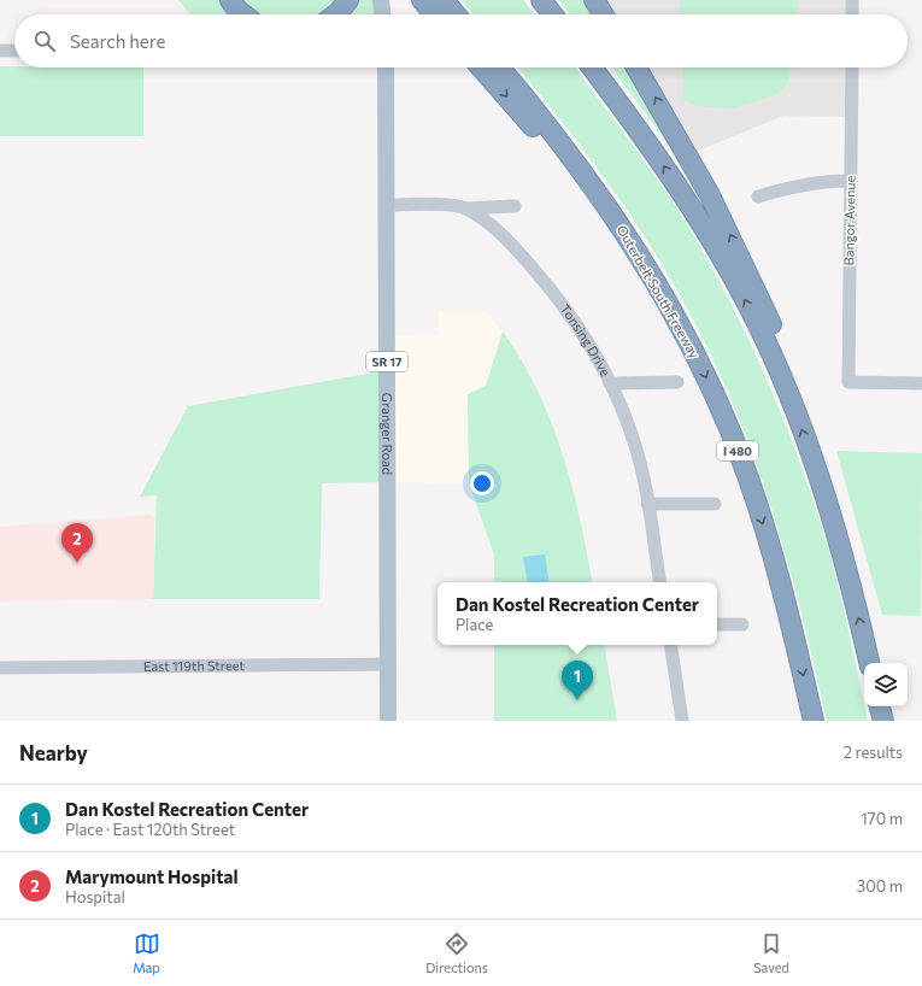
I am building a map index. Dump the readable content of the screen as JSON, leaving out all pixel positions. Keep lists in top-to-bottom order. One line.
{"streets":{"highway":["Outerbelt South Freeway","I 480"],"main road":["SR 17","Granger Road"],"street":["Bangor Avenue","Tonsing Drive","East 119th Street"]},"crossings":[["Tonsing Drive","Granger Road"],["Granger Road","East 119th Street"]],"page":{"search":"Search here","pins":["2","1"],"popup":["Dan Kostel Recreation Center","Place"],"heading":["Nearby","2 results"],"list":[{"mark":"1","name":"Dan Kostel Recreation Center","note":"Place · East 120th Street","value":"170 m"},{"mark":"2","name":"Marymount Hospital","note":"Hospital","value":"300 m"}],"nav":["Map","Directions","Saved"]}}
